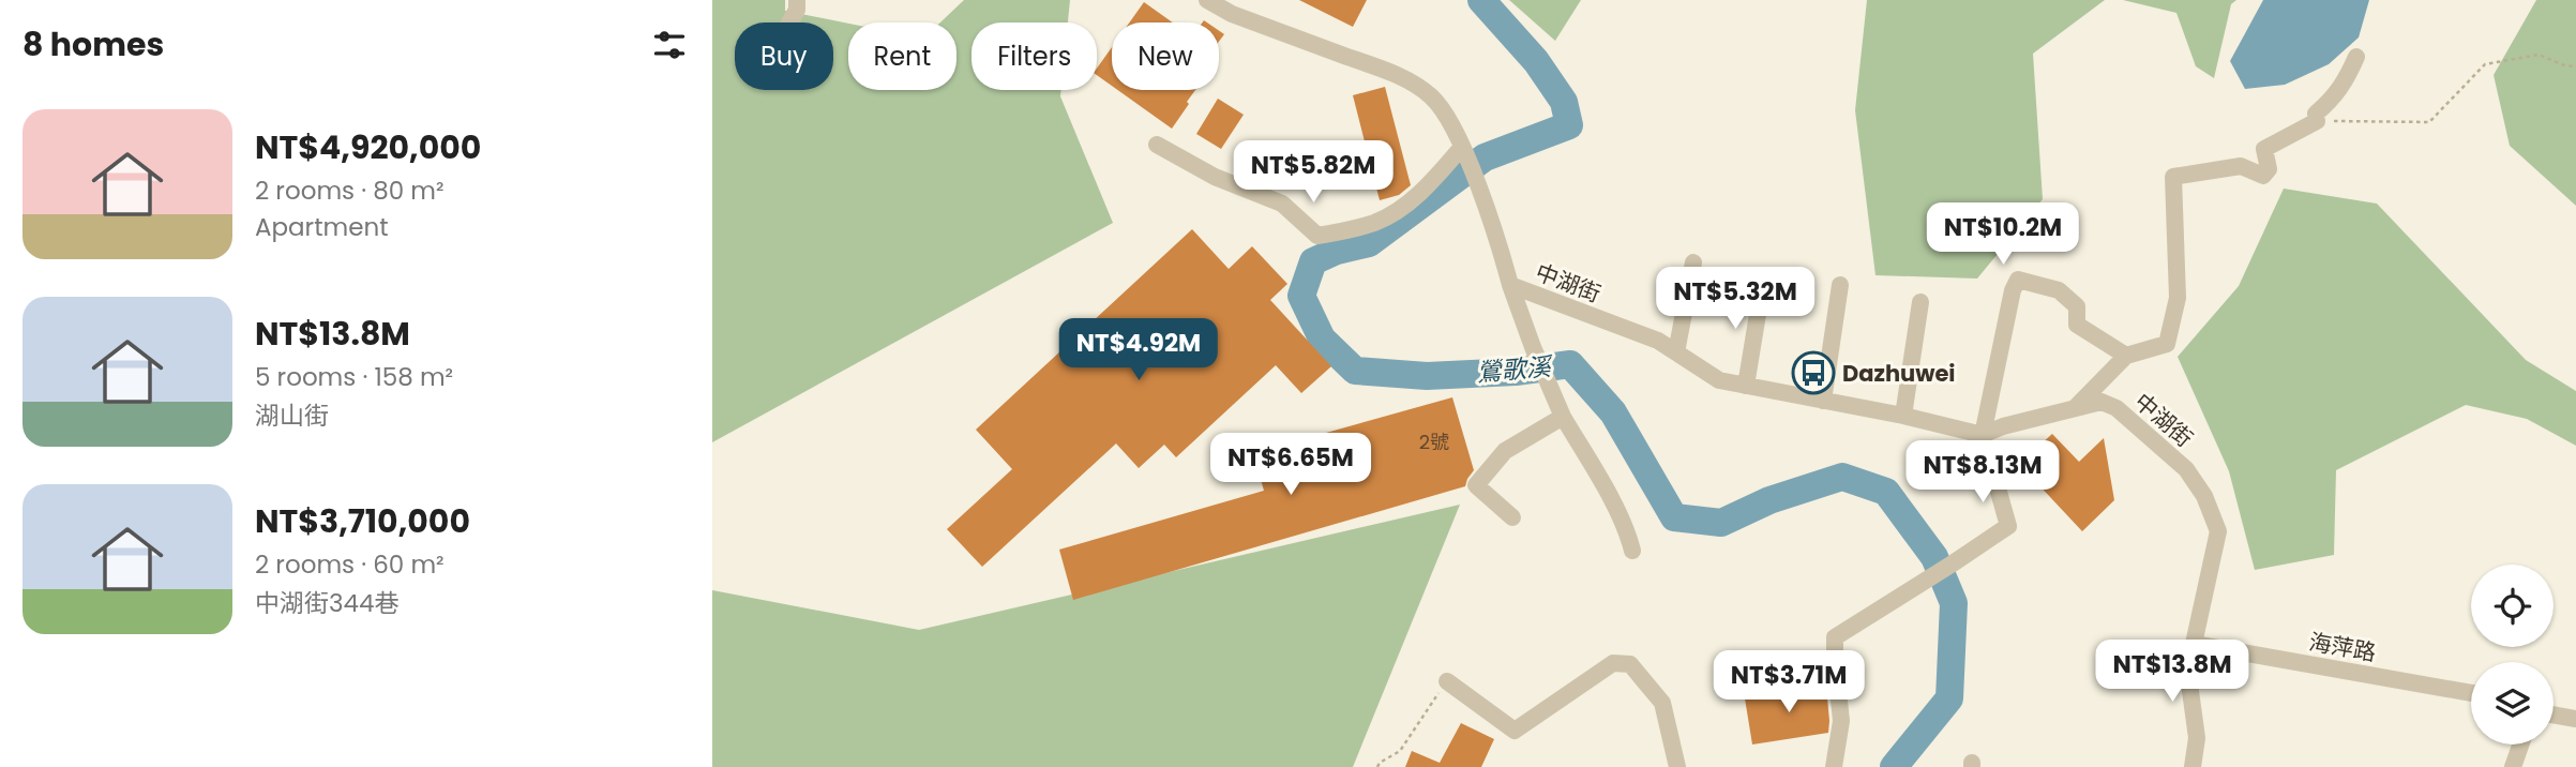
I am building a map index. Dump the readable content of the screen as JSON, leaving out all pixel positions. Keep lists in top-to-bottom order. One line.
{"streets":{"street":["中湖街","海萍路"]},"crossings":[["中湖街","海萍路"]],"water":["鶯歌溪"],"places":{"bus stop":["Dazhuwei"]},"house_numbers":["2號"],"page":{"heading":"8 homes","chip":["Buy","Rent","Filters","New"],"list":[{"name":"NT$4,920,000","note":"2 rooms · 80 m² · Apartment"},{"name":"NT$13.8M","note":"5 rooms · 158 m² · 湖山街"},{"name":"NT$3,710,000","note":"2 rooms · 60 m² · 中湖街344巷"}],"price":["NT$5.82M","NT$10.2M","NT$5.32M","NT$4.92M","NT$6.65M","NT$8.13M","NT$13.8M","NT$3.71M"]}}
